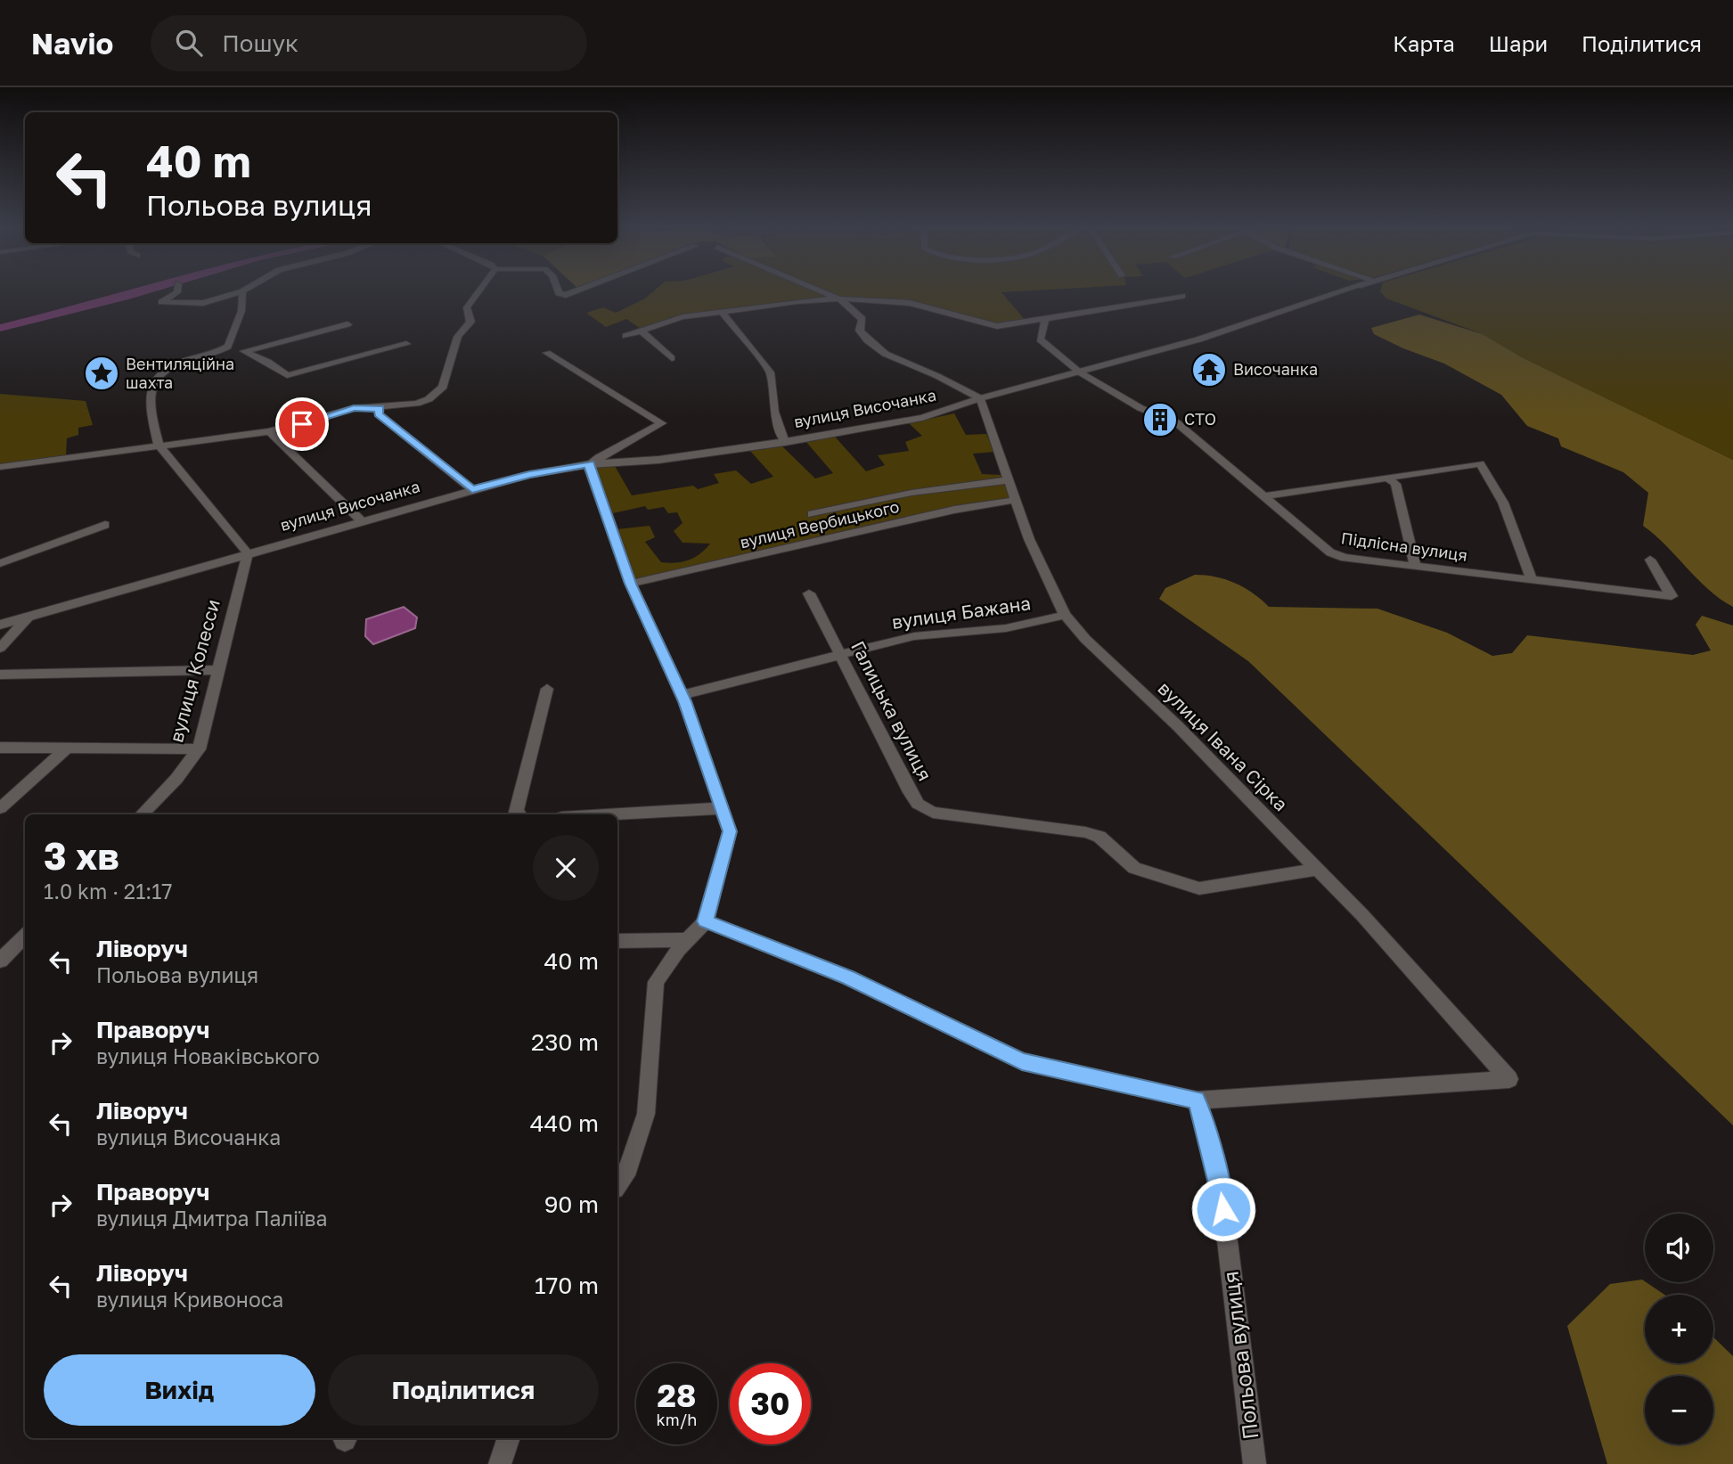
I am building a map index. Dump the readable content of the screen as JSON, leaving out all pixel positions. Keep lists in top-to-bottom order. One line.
{"streets":{"street":["вулиця Височанка","вулиця Вербицького","Підлісна вулиця","вулиця Бажана","вулиця Колесси","Галицька вулиця","вулиця Івана Сірка","Польова вулиця"]},"crossings":[["вулиця Височанка","Підлісна вулиця"],["вулиця Височанка","вулиця Колесси"],["вулиця Височанка","вулиця Івана Сірка"],["вулиця Вербицького","вулиця Івана Сірка"],["вулиця Бажана","Галицька вулиця"],["вулиця Бажана","вулиця Івана Сірка"],["Галицька вулиця","вулиця Івана Сірка"],["вулиця Івана Сірка","Польова вулиця"]],"places":{"temple":["Височанка"],"place":["Вентиляційна шахта"],"building":["СТО"]},"page":{"header":"Navio","search":"Пошук","nav":["Карта","Шари","Поділитися"],"turn":["40 m","Польова вулиця"],"heading":["3 хв","1.0 km · 21:17"],"list":[{"name":"Ліворуч","note":"Польова вулиця","value":"40 m"},{"name":"Праворуч","note":"вулиця Новаківського","value":"230 m"},{"name":"Ліворуч","note":"вулиця Височанка","value":"440 m"},{"name":"Праворуч","note":"вулиця Дмитра Паліїва","value":"90 m"},{"name":"Ліворуч","note":"вулиця Кривоноса","value":"170 m"}],"map_buttons":["+","−"],"buttons":["Вихід","Поділитися"],"speed":"28 km/h","limit":"30"}}
